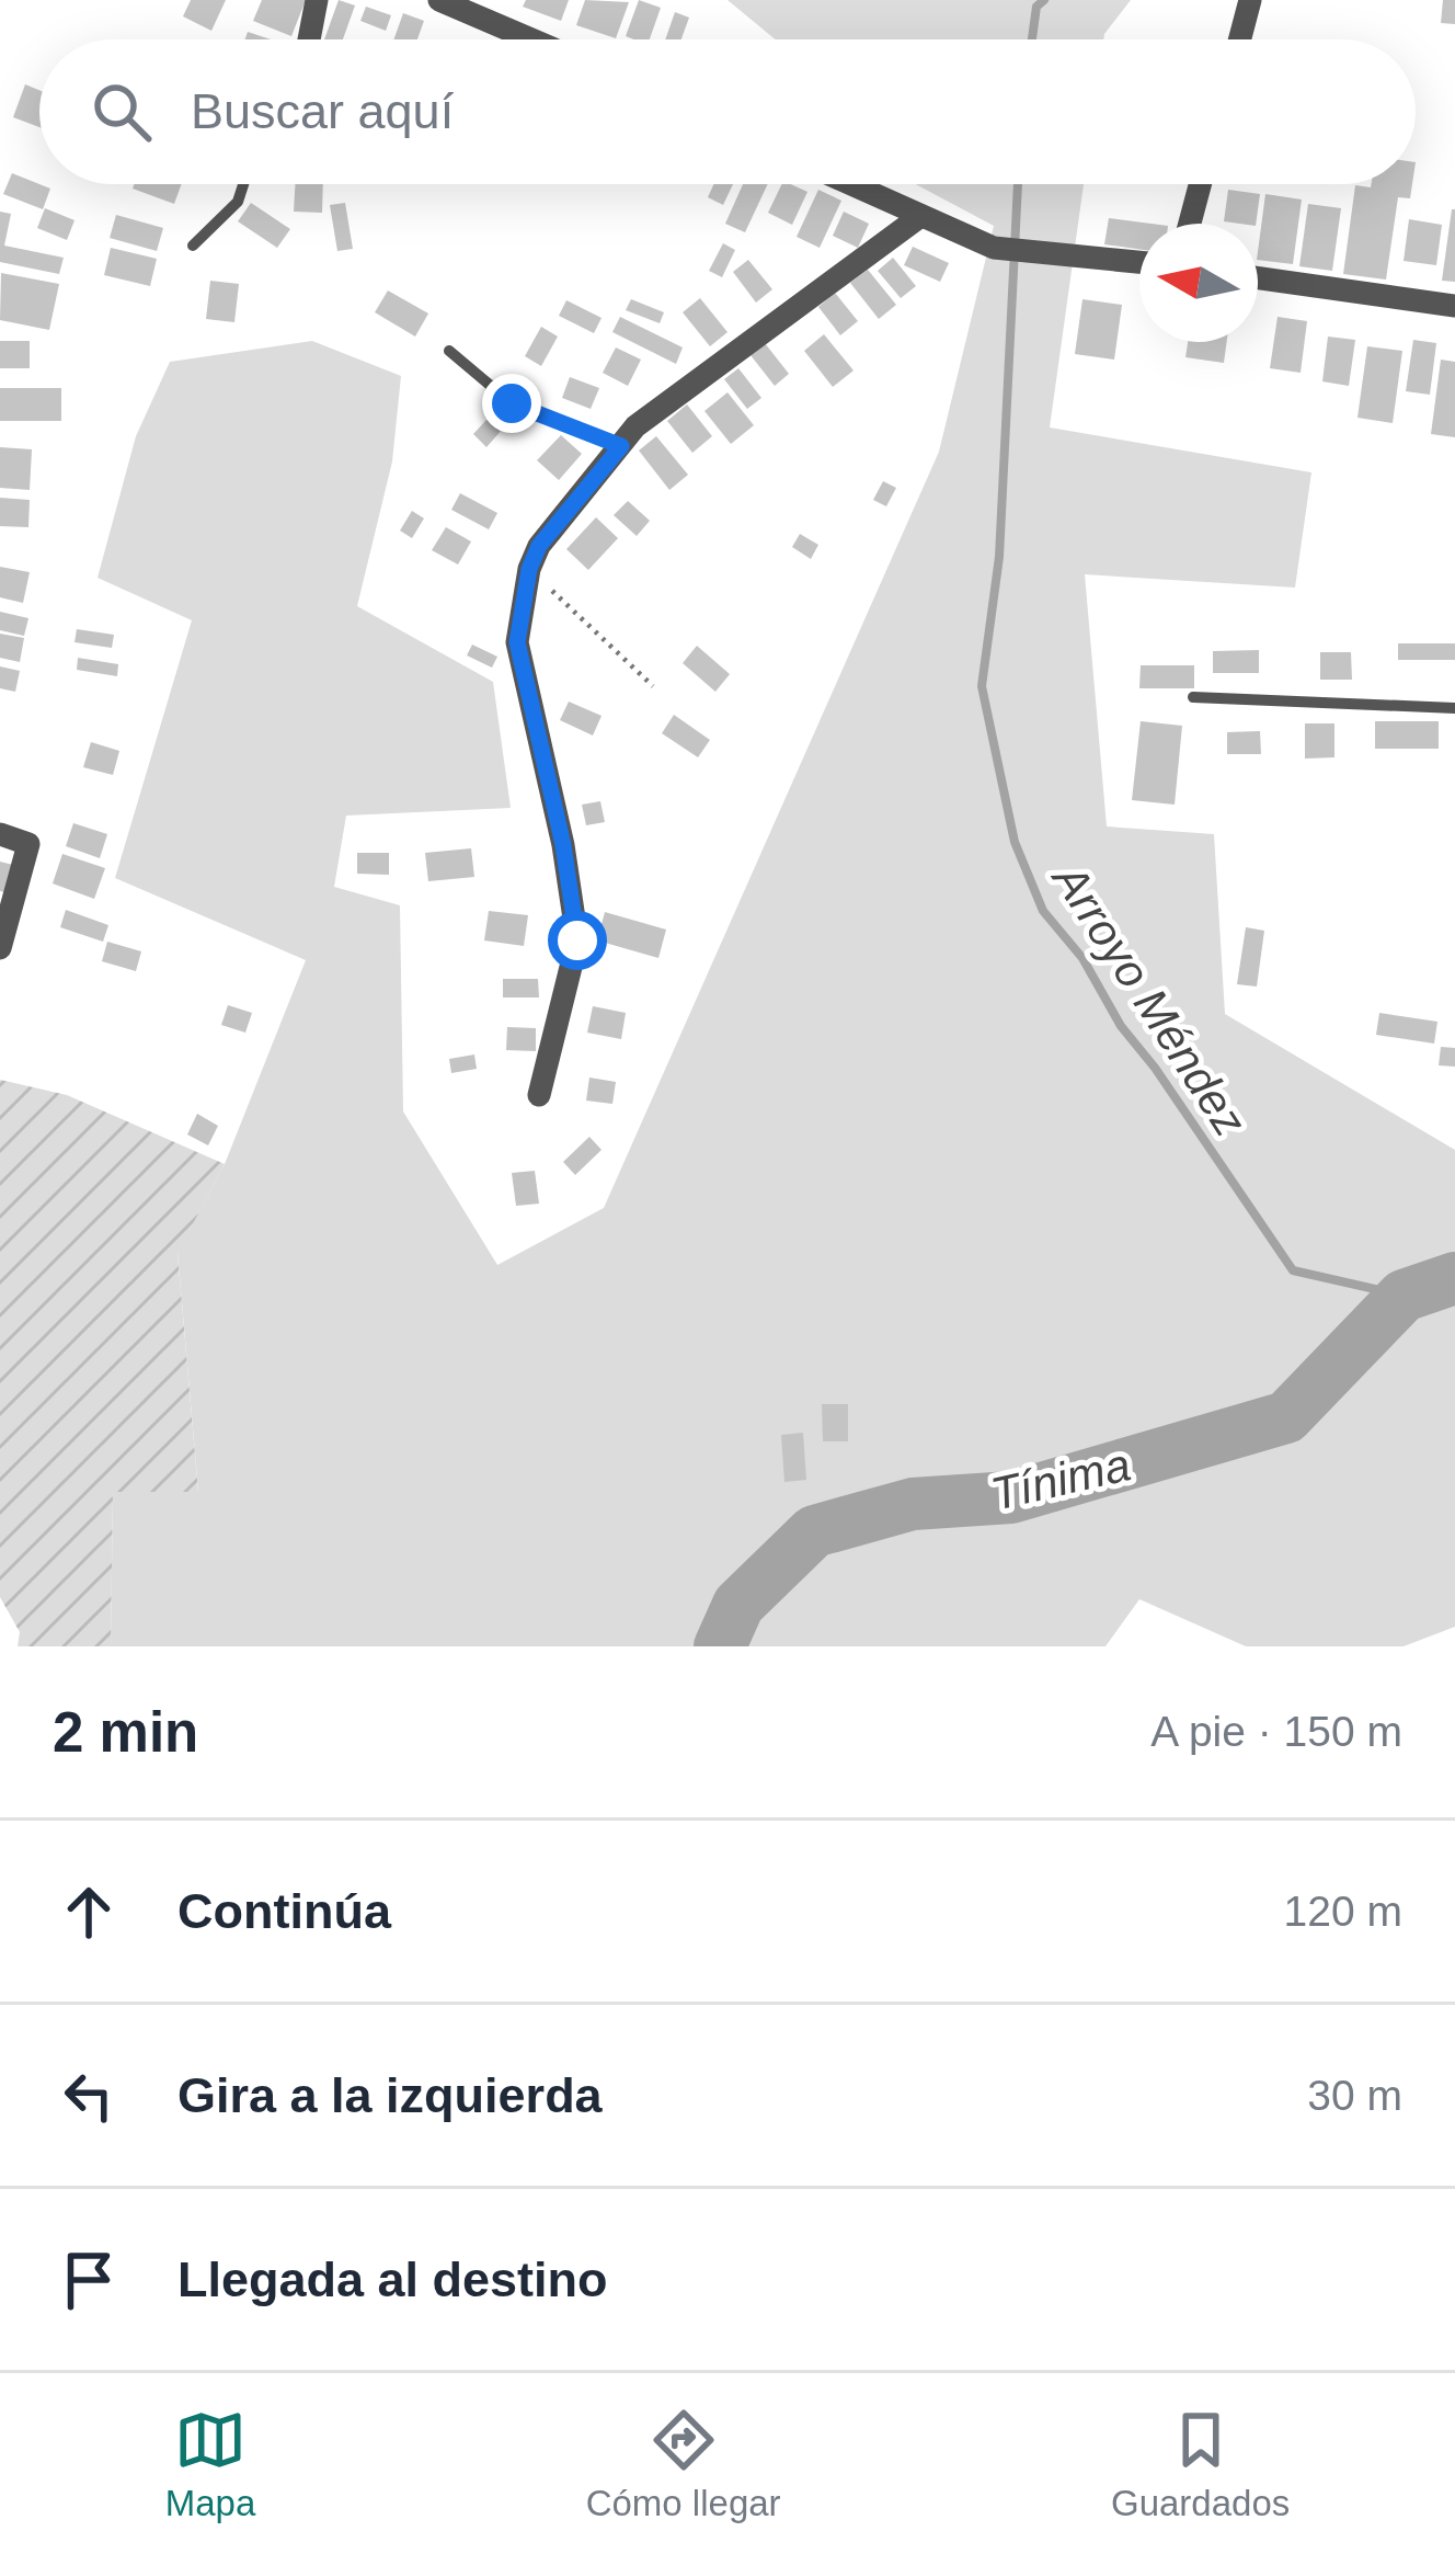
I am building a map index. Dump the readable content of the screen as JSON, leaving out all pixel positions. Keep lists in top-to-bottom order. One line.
{"water":["Arroyo Méndez","Tínima"],"north":"left","page":{"search":"Buscar aquí","heading":["2 min","A pie · 150 m"],"list":[["Continúa","120 m"],["Gira a la izquierda","30 m"],"Llegada al destino"],"nav":["Mapa","Cómo llegar","Guardados"]}}
